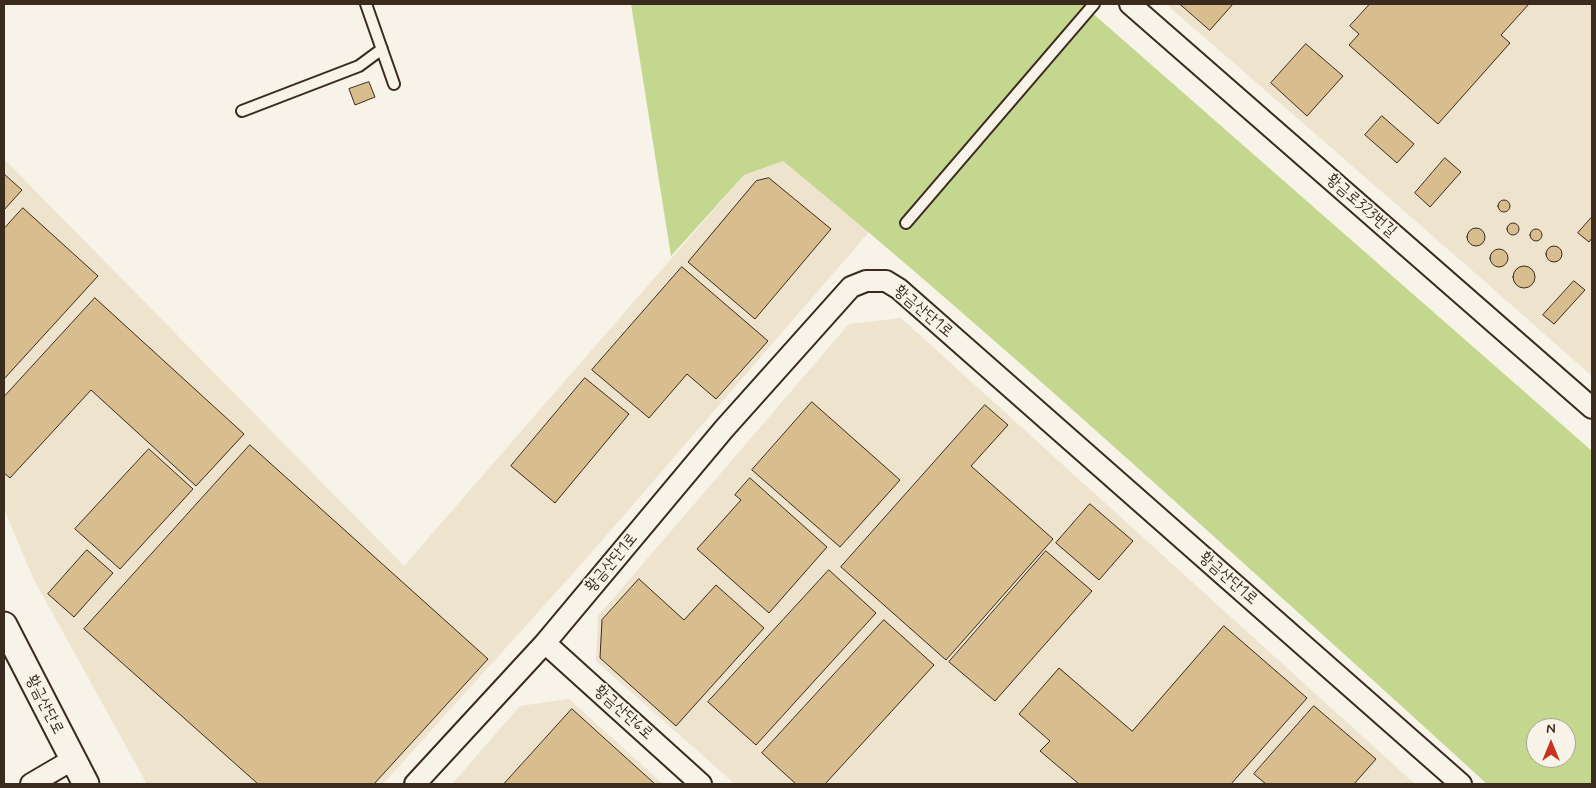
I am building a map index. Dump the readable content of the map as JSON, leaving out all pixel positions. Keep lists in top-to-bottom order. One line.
{"streets":{"street":["황금로323번길","황금산단1로","황금산단로","황금산단6로"]},"crossings":[["황금산단1로","황금산단6로"]],"north":"top"}
